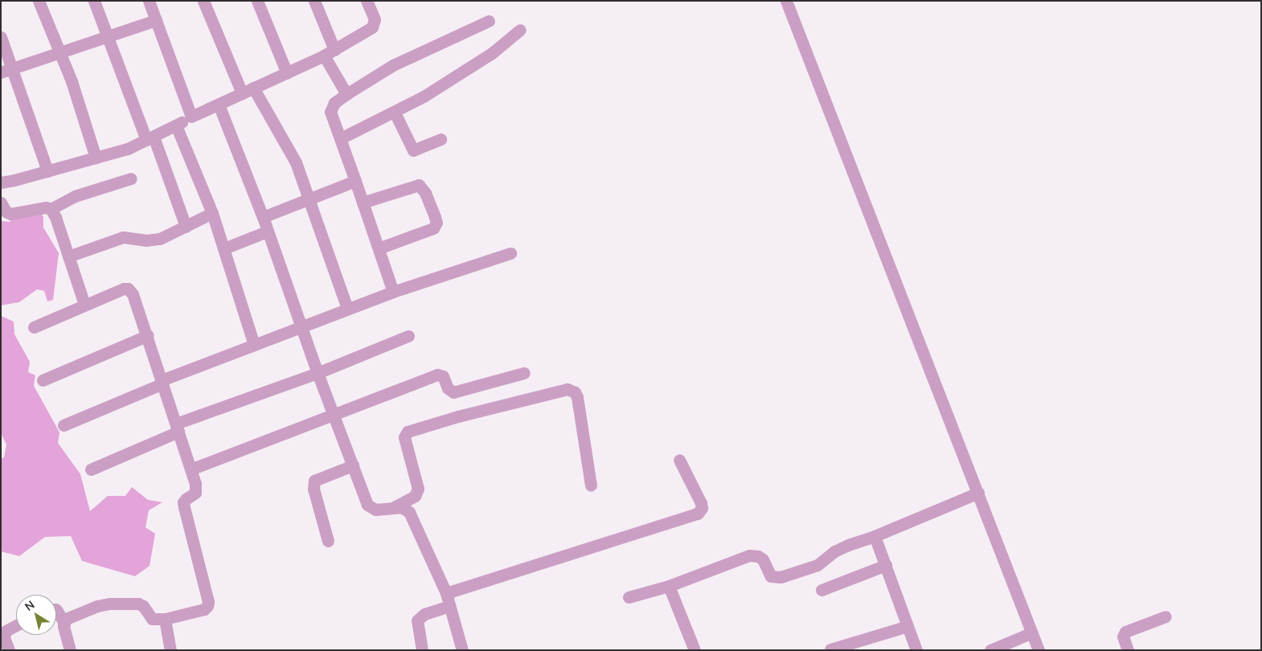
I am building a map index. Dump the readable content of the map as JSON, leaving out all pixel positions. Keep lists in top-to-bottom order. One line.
{"north":"top left"}
